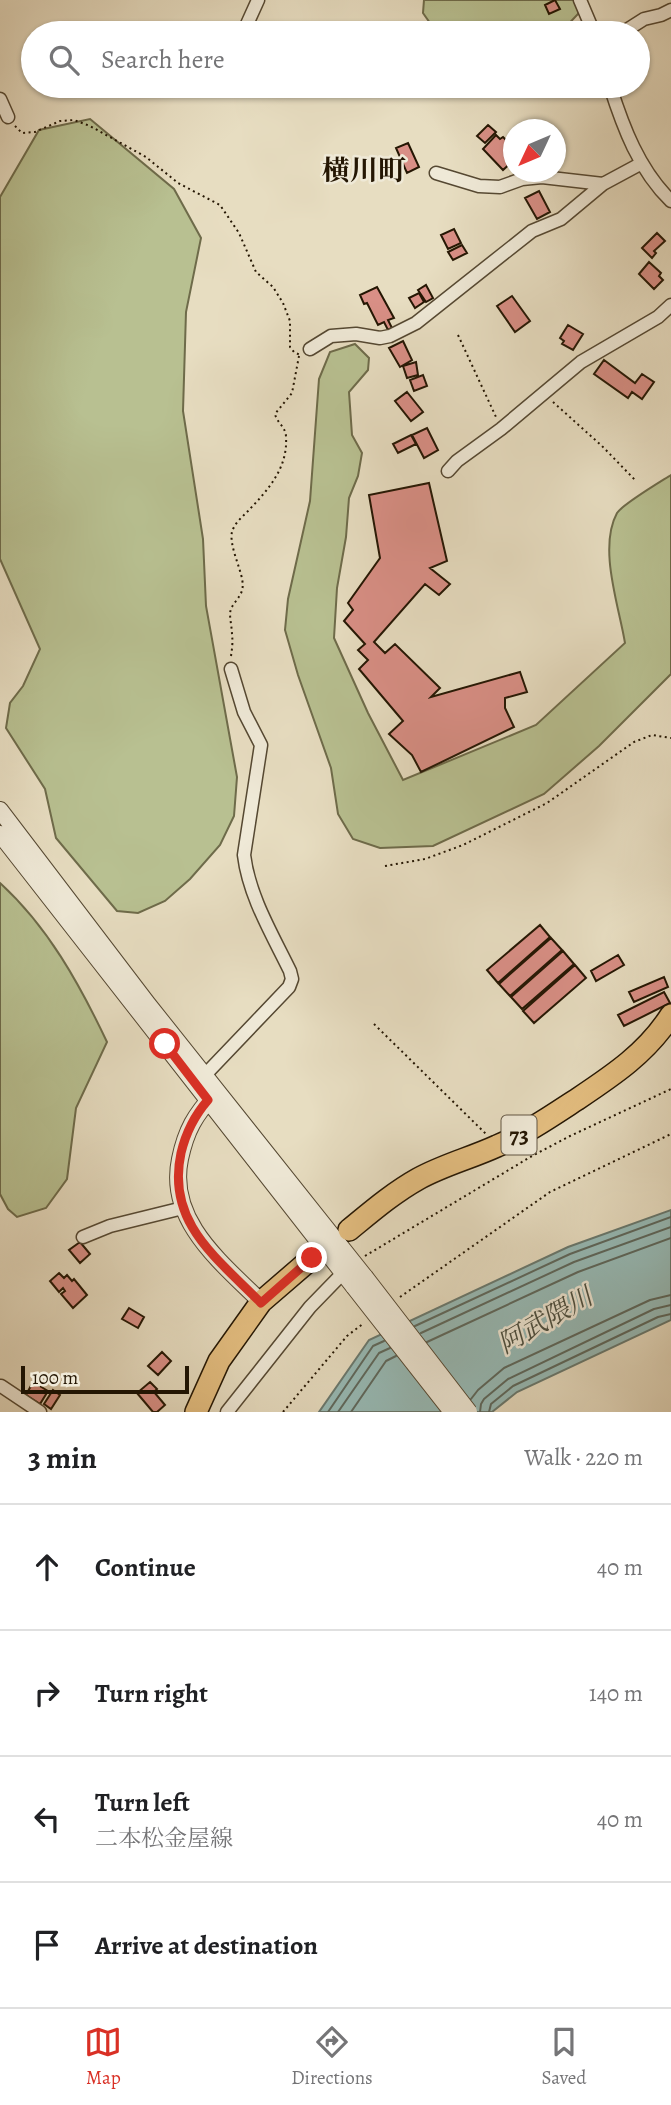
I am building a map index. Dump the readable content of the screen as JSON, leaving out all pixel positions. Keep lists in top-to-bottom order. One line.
{"streets":{"main road":["73"]},"districts":["横川町"],"water":["阿武隈川"],"scale_bar":"100 m","north":"bottom left","page":{"search":"Search here","scale":"100 m","heading":["3 min","Walk · 220 m"],"list":[["Continue","40 m"],["Turn right","140 m"],["Turn left","二本松金屋線","40 m"],"Arrive at destination"],"nav":["Map","Directions","Saved"]}}
